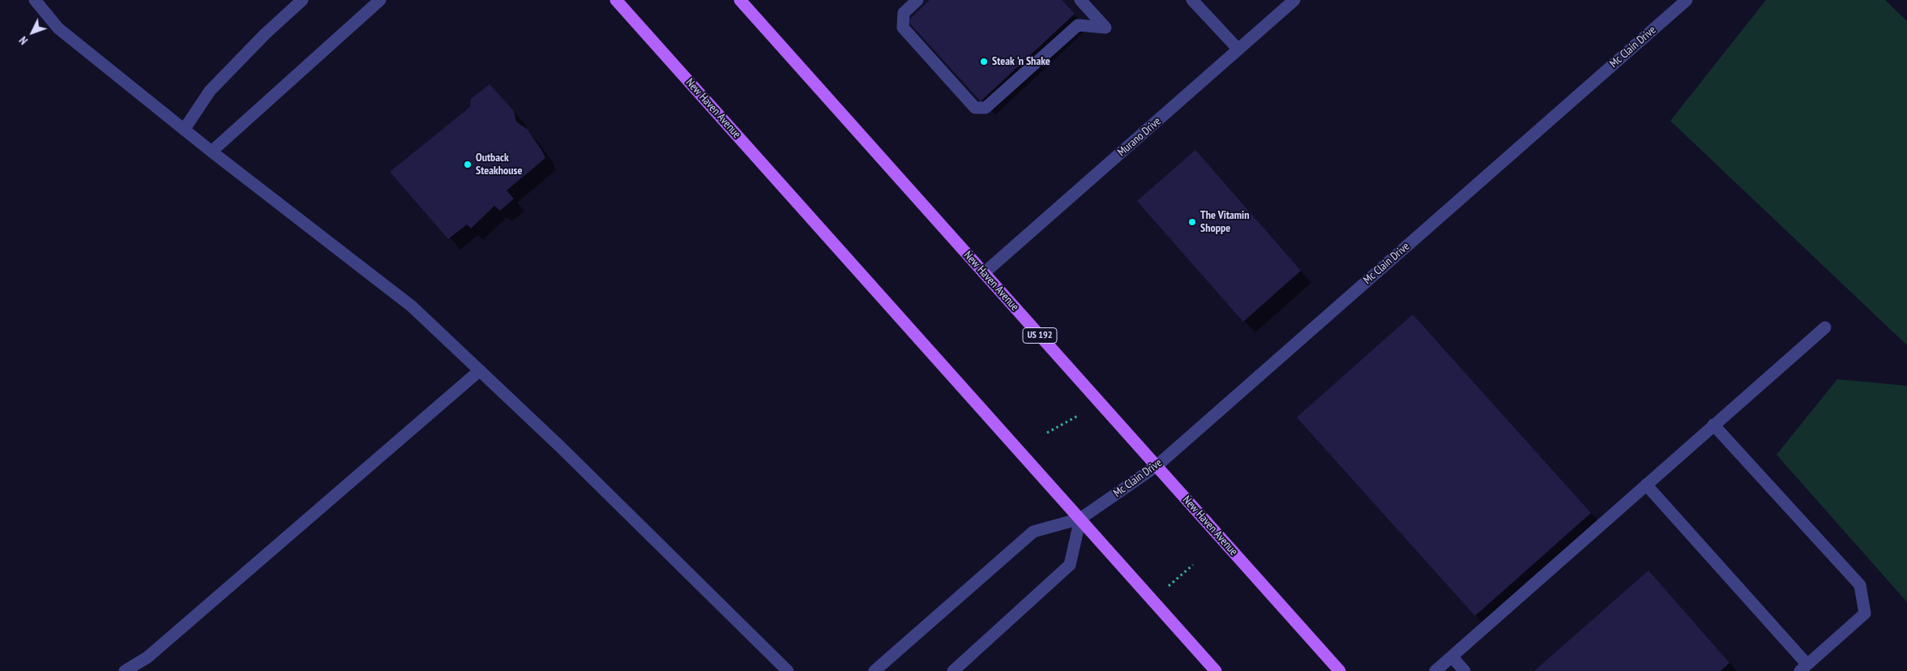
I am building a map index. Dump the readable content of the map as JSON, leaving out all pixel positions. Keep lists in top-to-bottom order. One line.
{"streets":{"main road":["New Haven Avenue","US 192"],"street":["Mc Clain Drive","Murano Drive"]},"crossings":[["Mc Clain Drive","New Haven Avenue"],["New Haven Avenue","Murano Drive"]],"places":["Steak 'n Shake","Outback Steakhouse","The Vitamin Shoppe"],"north":"bottom left"}
